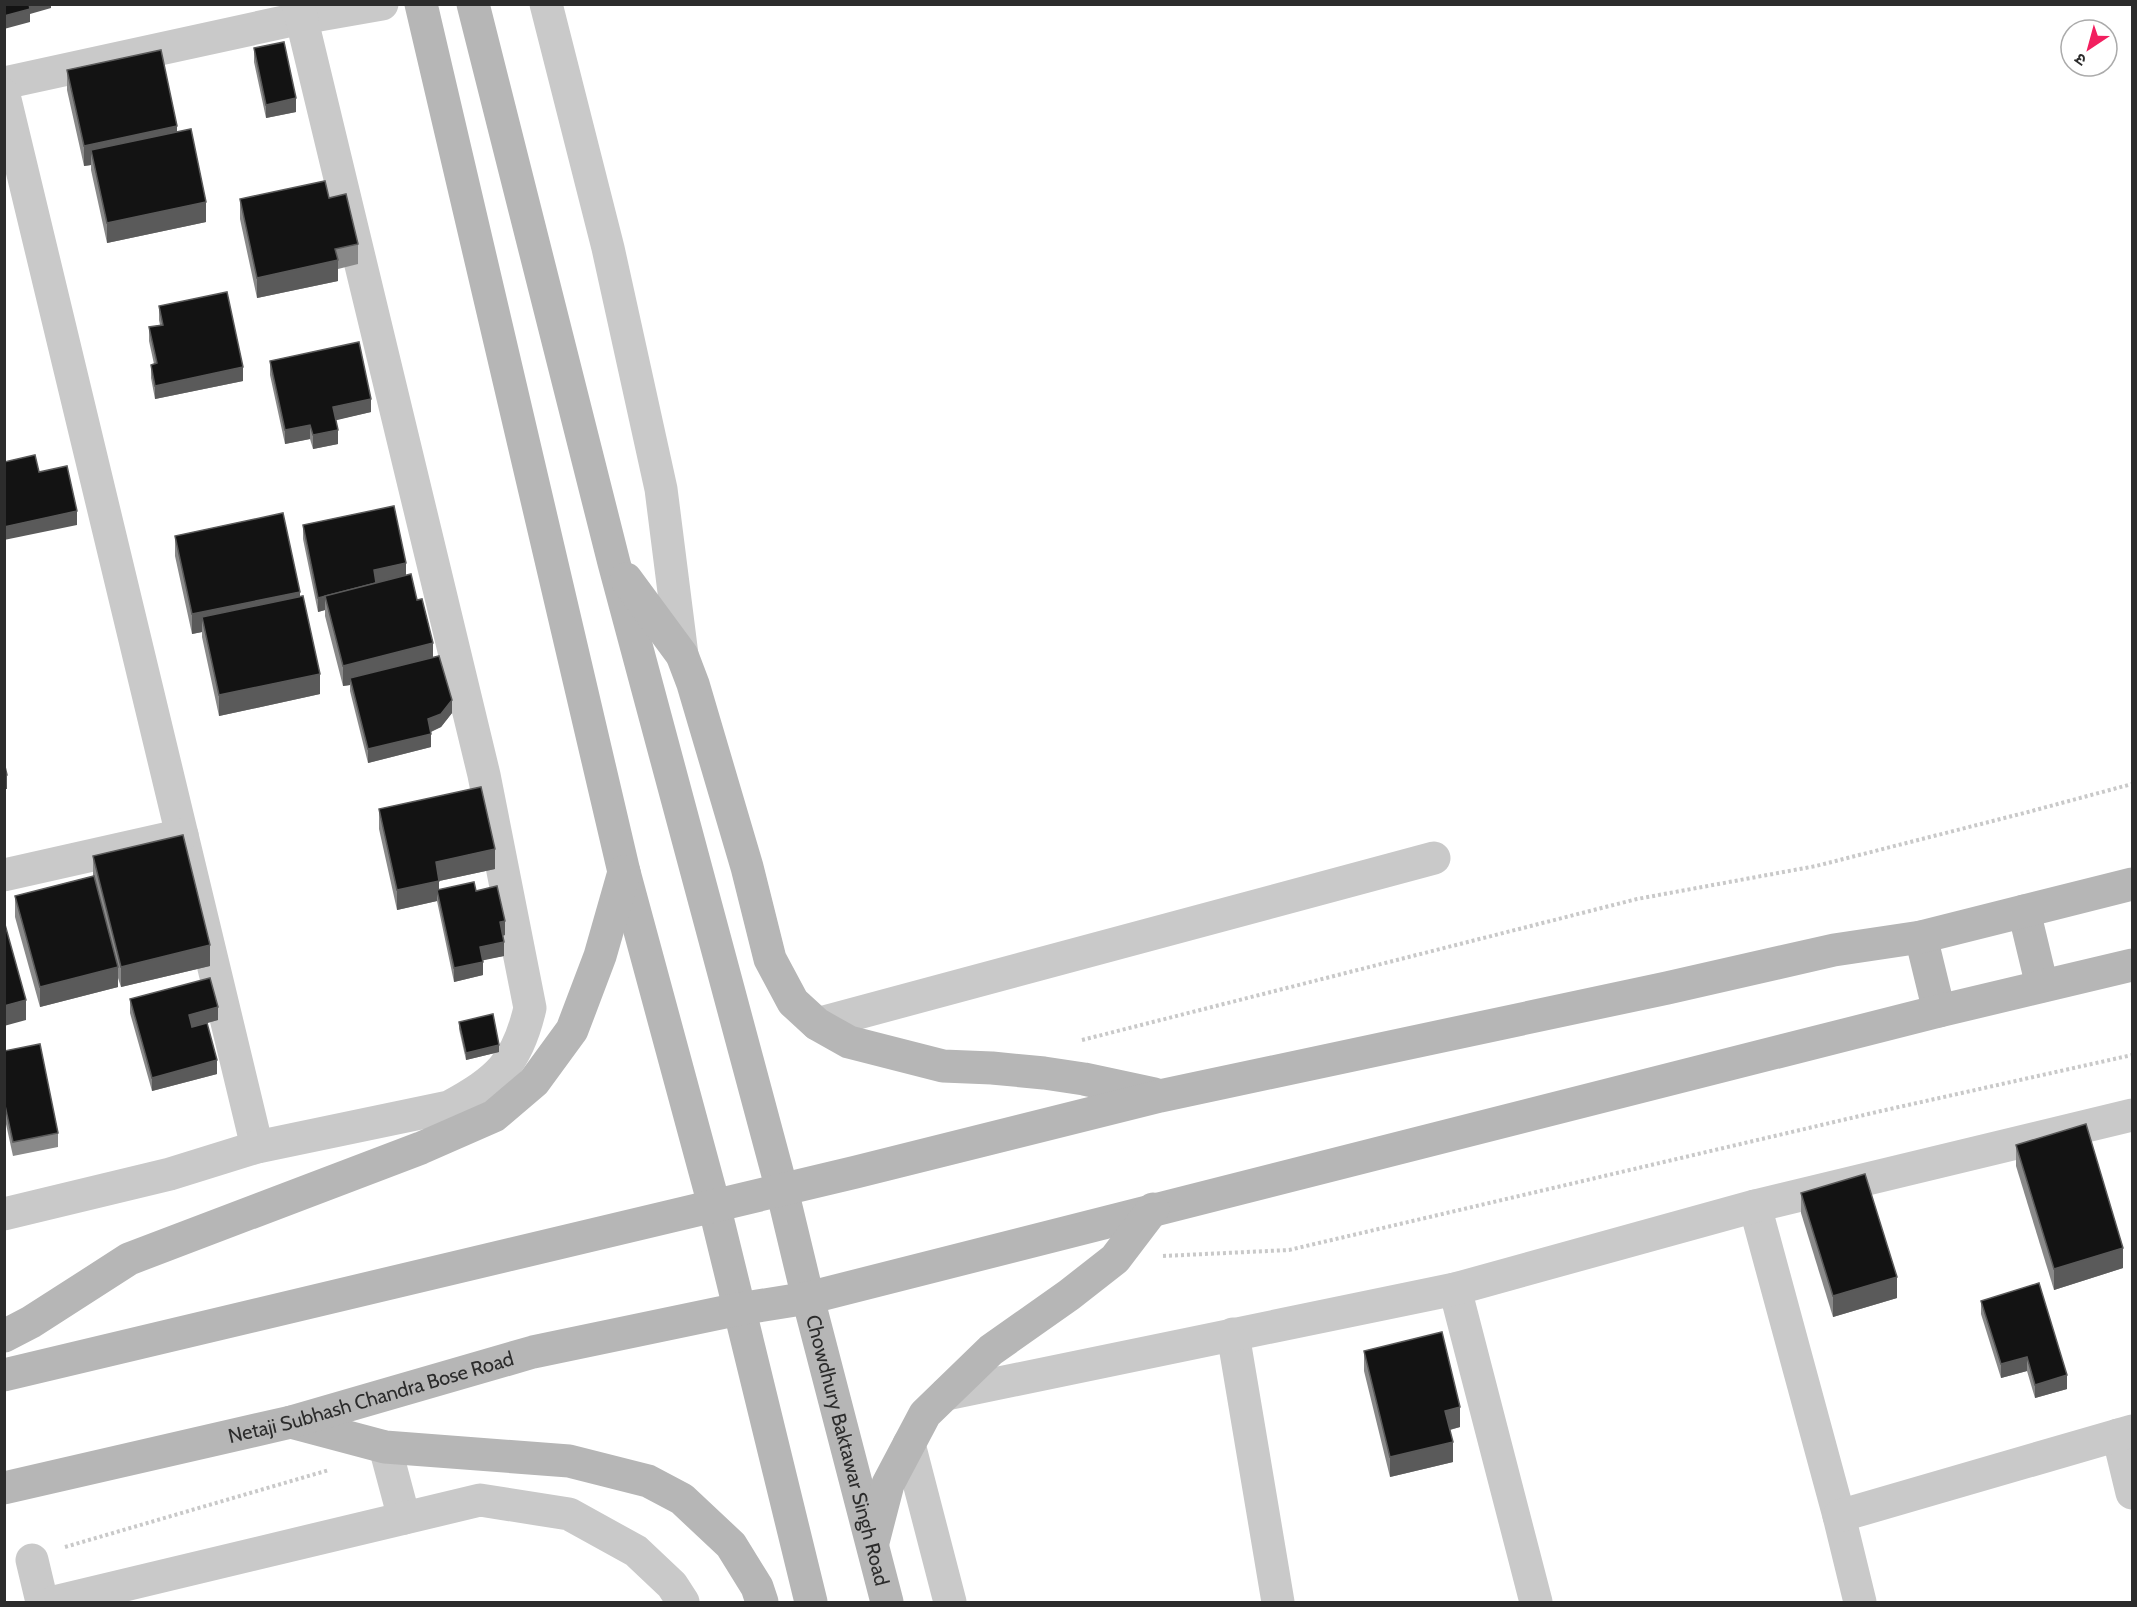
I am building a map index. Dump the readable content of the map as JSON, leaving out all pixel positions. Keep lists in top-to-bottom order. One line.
{"streets":{"main road":["Netaji Subhash Chandra Bose Road","Chowdhury Baktawar Singh Road"]},"crossings":[["Netaji Subhash Chandra Bose Road","Chowdhury Baktawar Singh Road"]],"north":"bottom left"}
